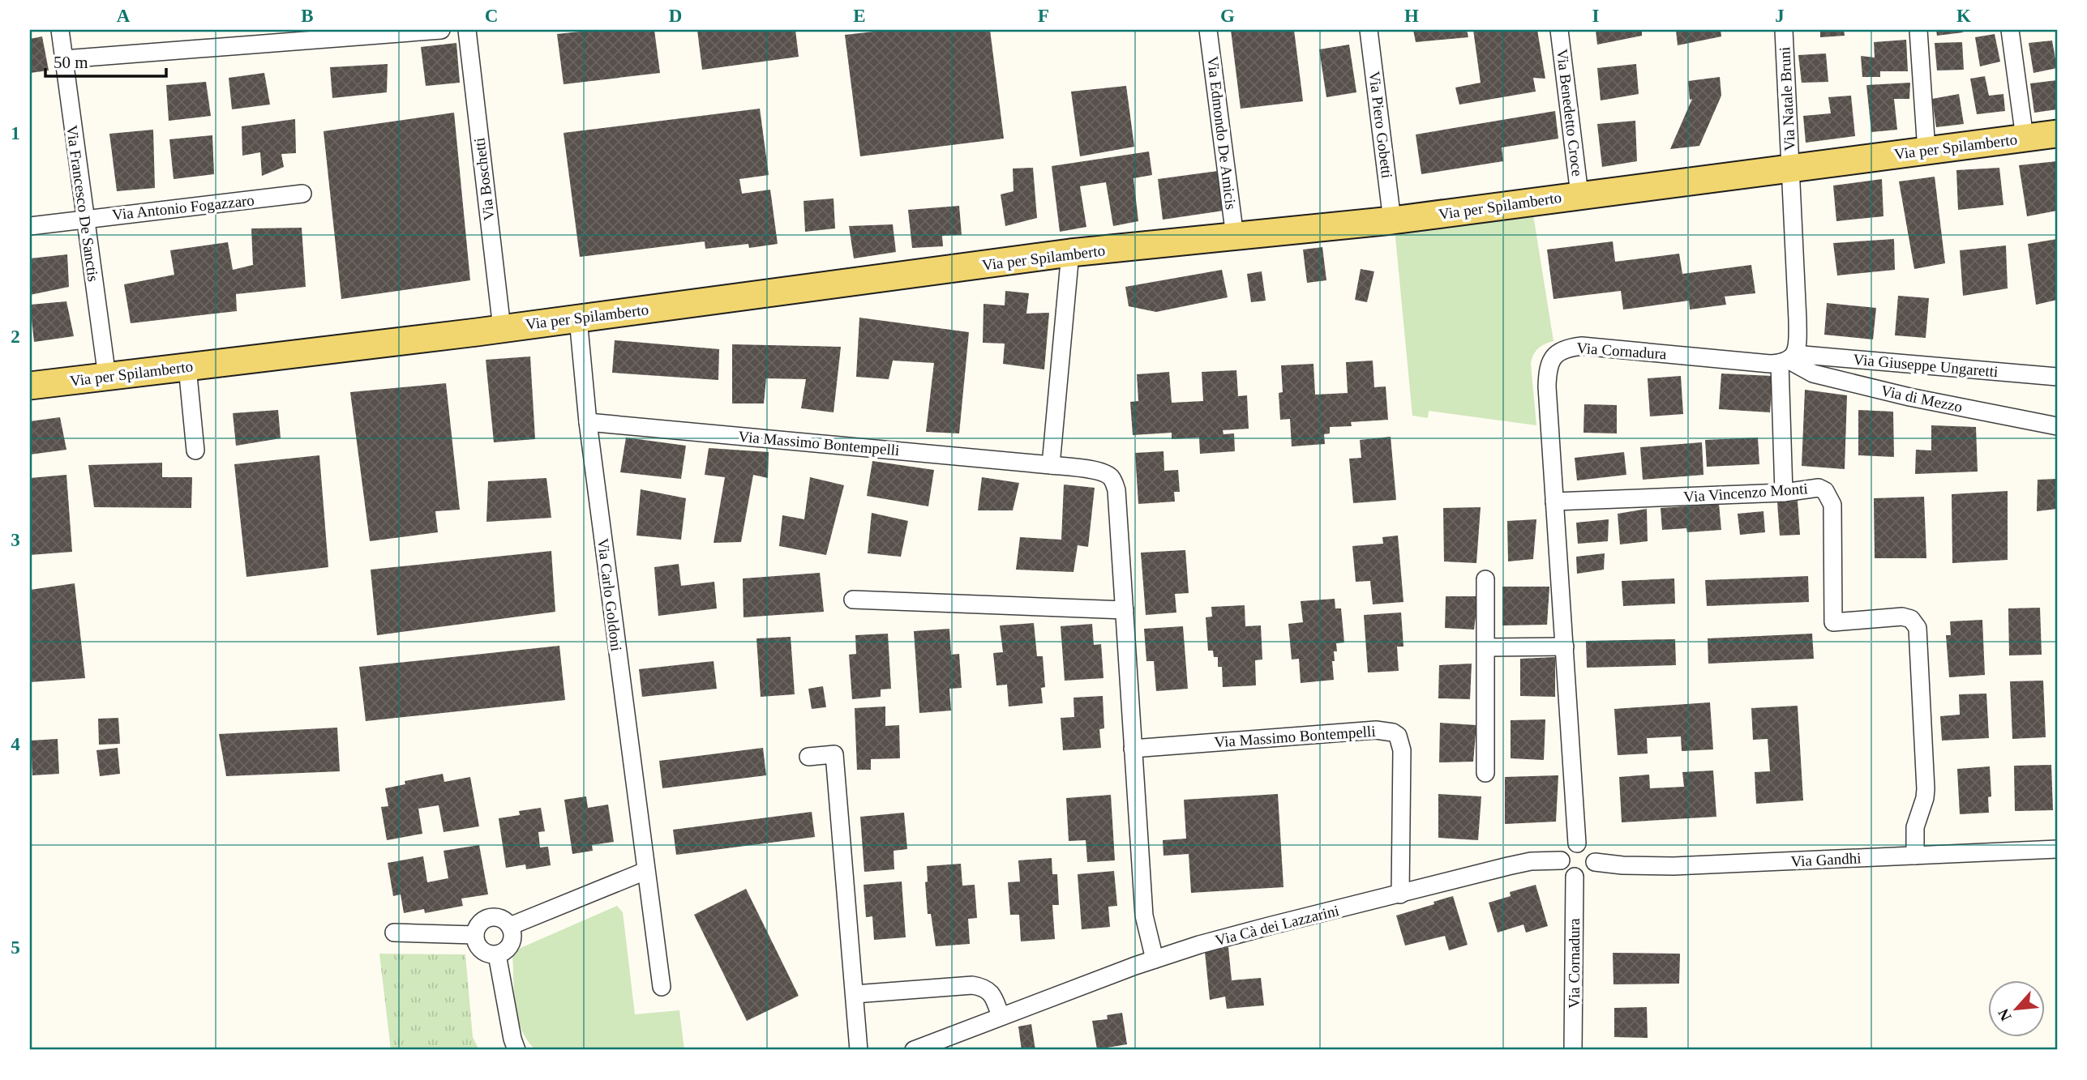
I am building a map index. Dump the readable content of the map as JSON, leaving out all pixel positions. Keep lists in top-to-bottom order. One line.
{"streets":{"main road":["Via per Spilamberto"],"street":["Via Natale Bruni","Via Benedetto Croce","Via Piero Gobetti","Via Edmondo De Amicis","Via Boschetti","Via Francesco De Sanctis","Via Antonio Fogazzaro","Via Cornadura","Via Giuseppe Ungaretti","Via di Mezzo","Via Massimo Bontempelli","Via Vincenzo Monti","Via Carlo Goldoni","Via Gandhi","Via Cà dei Lazzarini"]},"crossings":[["Via Natale Bruni","Via per Spilamberto"],["Via Benedetto Croce","Via per Spilamberto"],["Via Piero Gobetti","Via per Spilamberto"],["Via Edmondo De Amicis","Via per Spilamberto"],["Via per Spilamberto","Via Boschetti"],["Via per Spilamberto","Via Francesco De Sanctis"],["Via per Spilamberto","Via Carlo Goldoni"],["Via Francesco De Sanctis","Via Antonio Fogazzaro"],["Via Cornadura","Via Giuseppe Ungaretti"],["Via Cornadura","Via di Mezzo"],["Via Cornadura","Via Vincenzo Monti"],["Via Cornadura","Via Gandhi"],["Via Cornadura","Via Cà dei Lazzarini"],["Via Giuseppe Ungaretti","Via di Mezzo"],["Via Massimo Bontempelli","Via Carlo Goldoni"],["Via Massimo Bontempelli","Via Cà dei Lazzarini"],["Via Vincenzo Monti","Via Gandhi"],["Via Gandhi","Via Cà dei Lazzarini"]],"scale_bar":"50 m","north":"bottom left","grid":{"columns":["A","B","C","D","E","F","G","H","I","J","K"],"rows":["1","2","3","4","5"]}}
